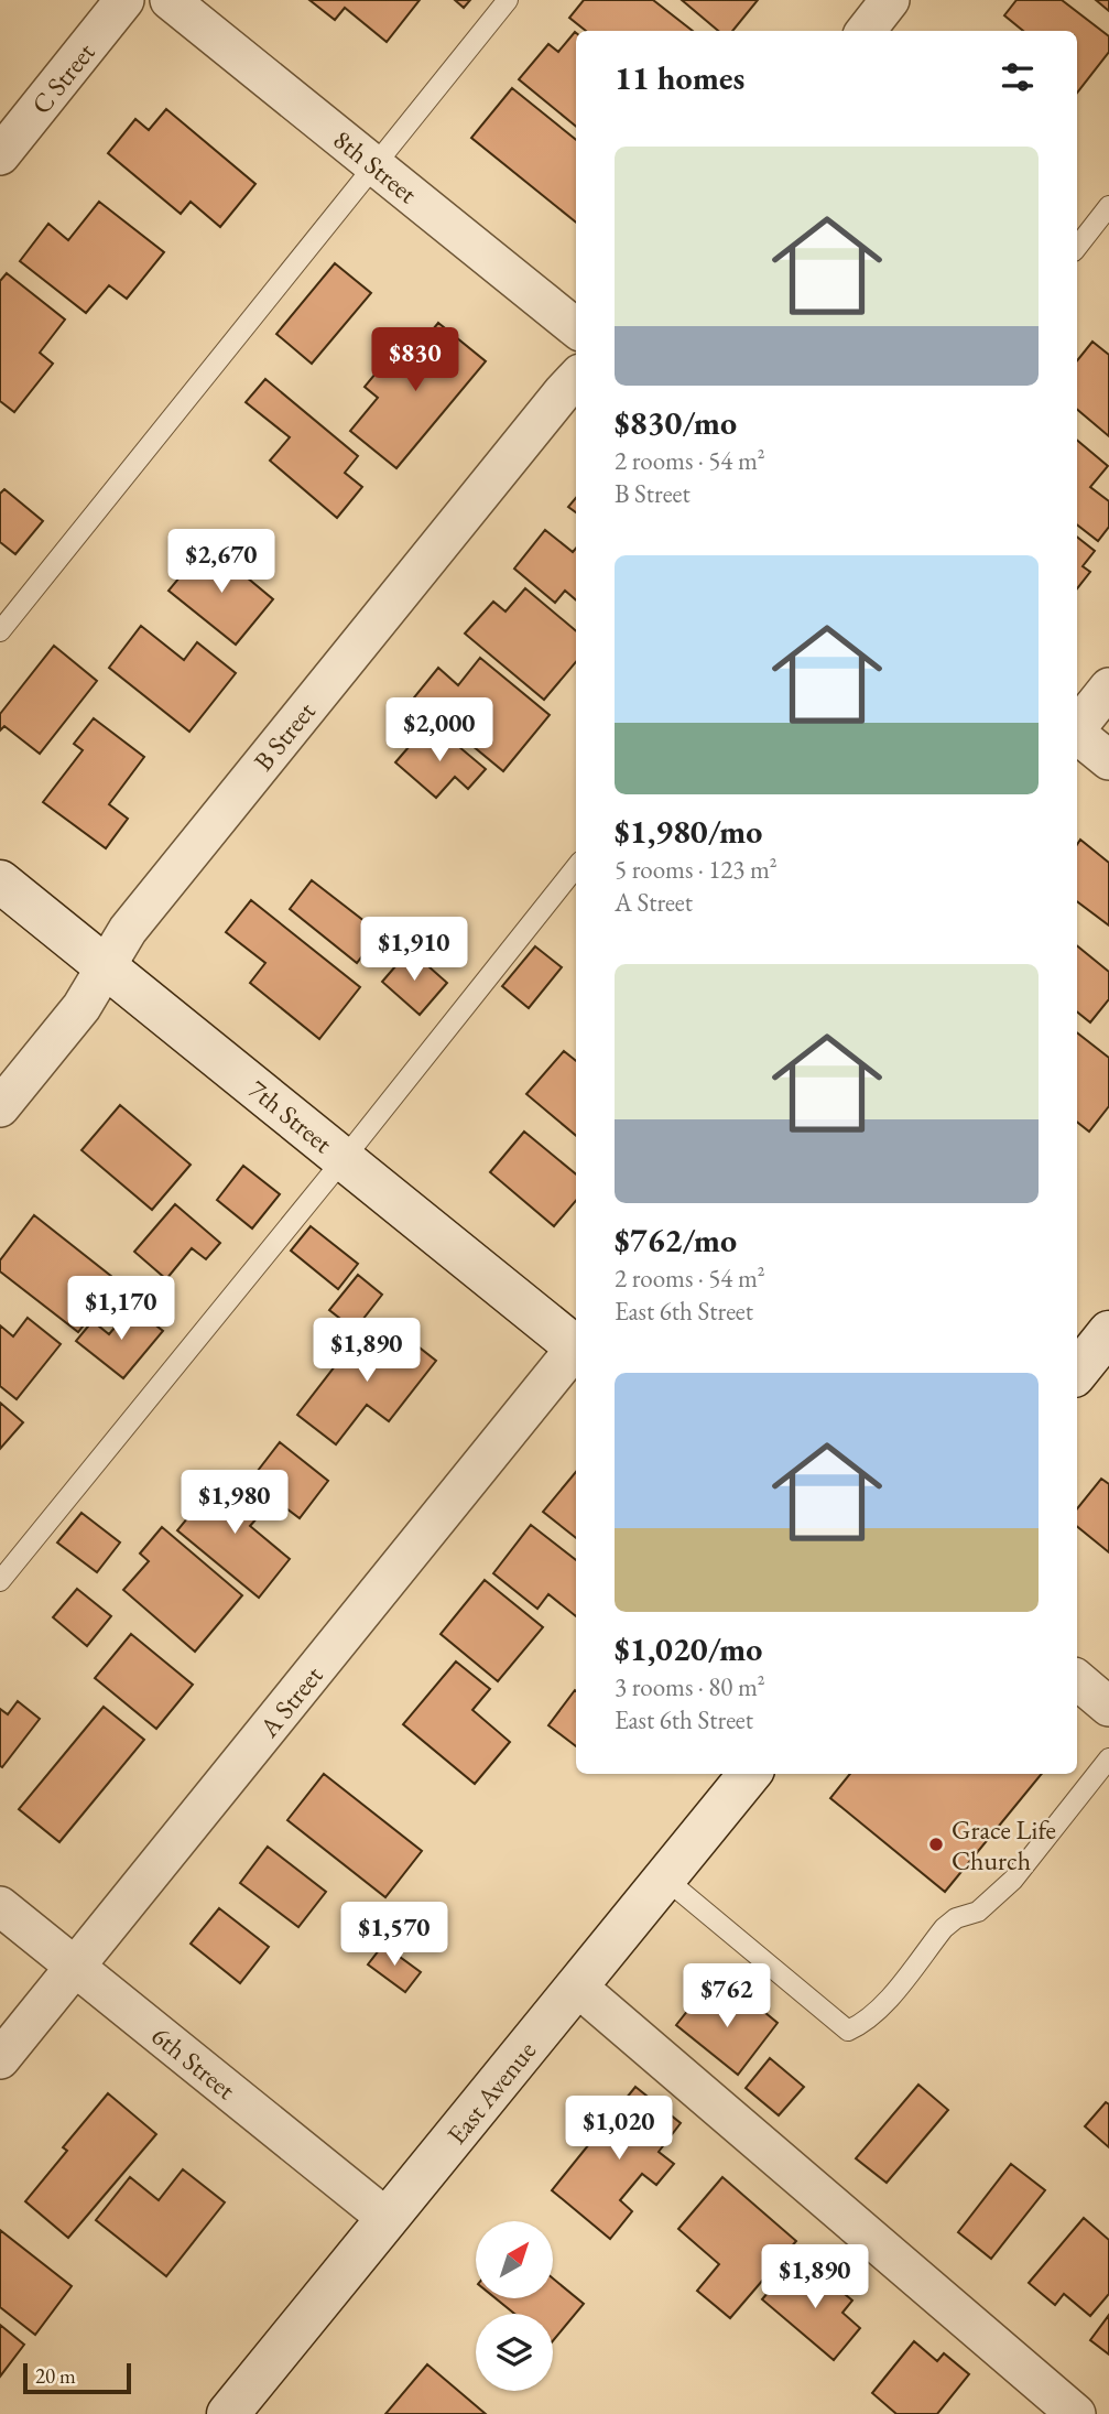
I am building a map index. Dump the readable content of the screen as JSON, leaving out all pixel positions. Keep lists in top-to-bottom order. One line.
{"streets":{"street":["C Street","8th Street","B Street","7th Street","A Street","6th Street","East Avenue"]},"crossings":[["B Street","7th Street"],["A Street","6th Street"],["6th Street","East Avenue"]],"places":["Grace Life Church"],"scale_bar":"20 m","north":"top right","page":{"heading":"11 homes","list":[{"name":"$830/mo","note":"2 rooms · 54 m² · B Street"},{"name":"$1,980/mo","note":"5 rooms · 123 m² · A Street"},{"name":"$762/mo","note":"2 rooms · 54 m² · East 6th Street"},{"name":"$1,020/mo","note":"3 rooms · 80 m² · East 6th Street"}],"price":["$830","$2,670","$2,000","$1,910","$1,170","$1,890","$1,980","$1,570","$762","$1,020","$1,890"],"scale":"20 m"}}
